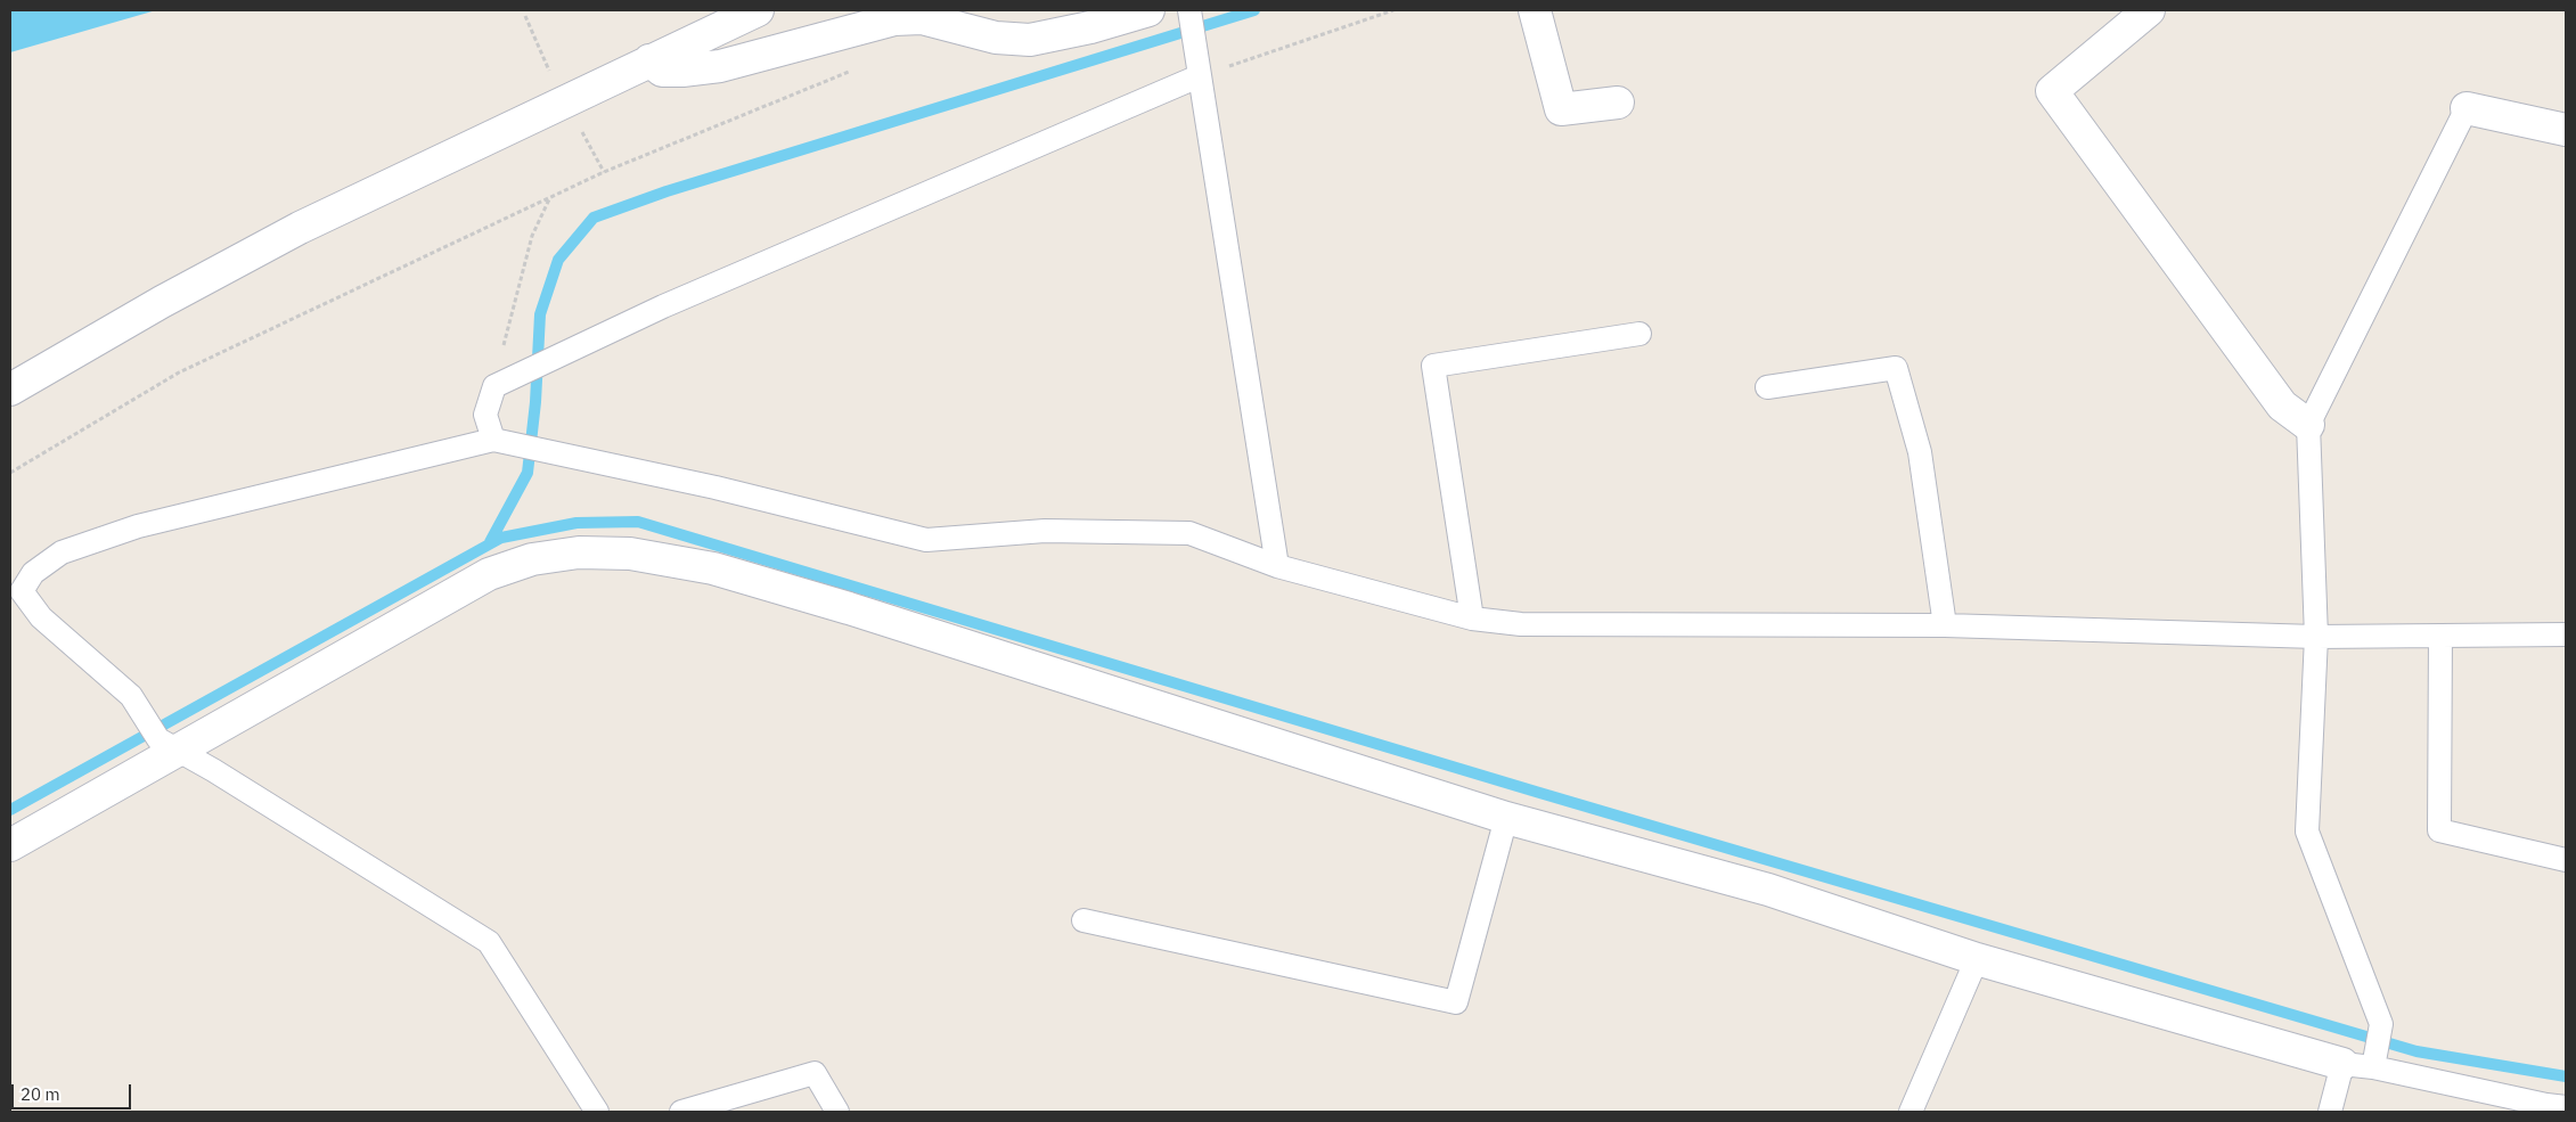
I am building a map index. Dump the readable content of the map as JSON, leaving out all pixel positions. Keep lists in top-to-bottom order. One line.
{"scale_bar":"20 m"}
